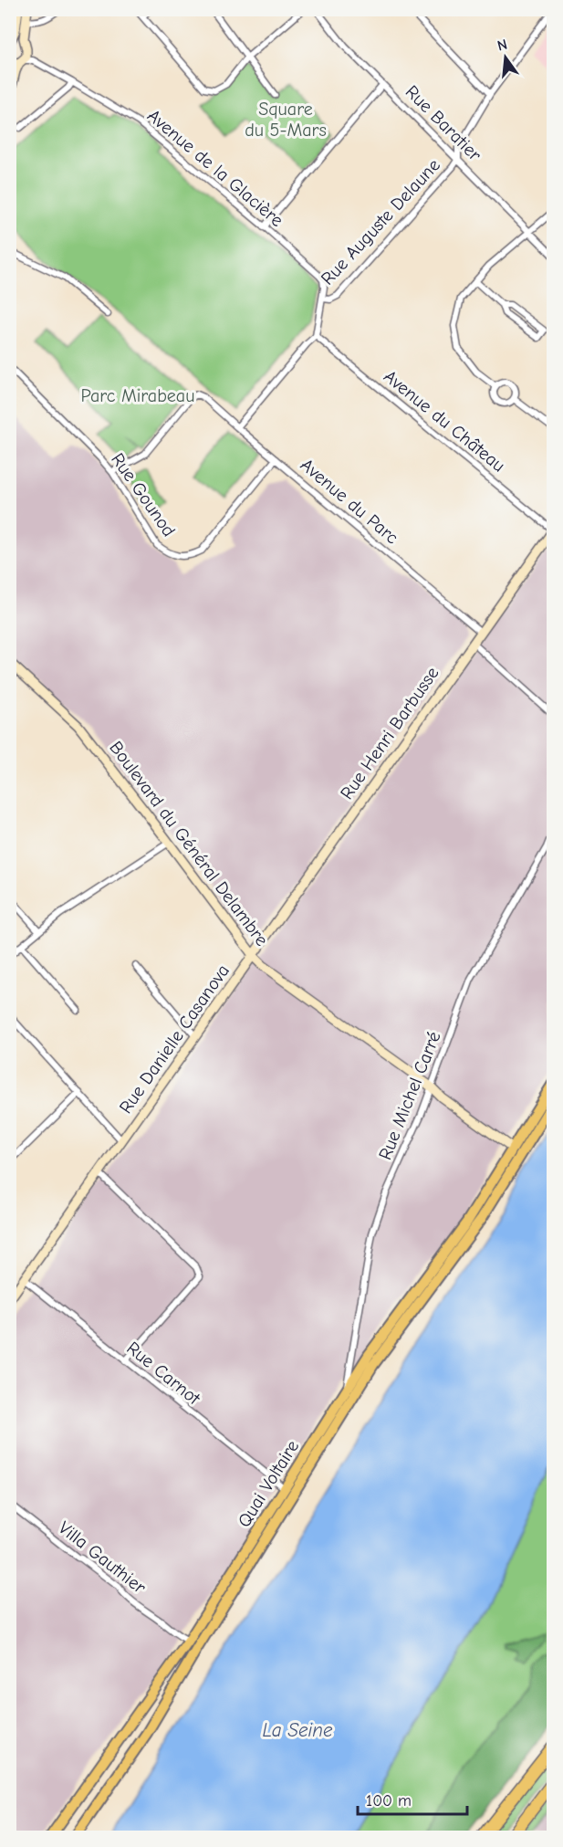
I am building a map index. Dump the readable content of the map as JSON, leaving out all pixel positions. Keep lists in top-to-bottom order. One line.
{"streets":{"main road":["Quai Voltaire"],"street":["Rue Baratier","Avenue de la Glacière","Rue Auguste Delaune","Avenue du Château","Rue Gounod","Avenue du Parc","Rue Henri Barbusse","Boulevard du Général Delambre","Rue Danielle Casanova","Rue Michel Carré","Rue Carnot","Villa Gauthier"]},"crossings":[["Rue Baratier","Rue Auguste Delaune"],["Avenue de la Glacière","Rue Auguste Delaune"],["Avenue de la Glacière","Avenue du Château"],["Avenue du Château","Rue Henri Barbusse"],["Rue Gounod","Avenue du Parc"],["Avenue du Parc","Rue Henri Barbusse"],["Rue Henri Barbusse","Boulevard du Général Delambre"],["Rue Henri Barbusse","Rue Danielle Casanova"],["Boulevard du Général Delambre","Rue Danielle Casanova"],["Boulevard du Général Delambre","Rue Michel Carré"],["Boulevard du Général Delambre","Quai Voltaire"],["Rue Danielle Casanova","Rue Carnot"],["Rue Michel Carré","Quai Voltaire"],["Rue Carnot","Quai Voltaire"],["Quai Voltaire","Villa Gauthier"]],"water":["La Seine"],"parks":["Square du 5-Mars","Parc Mirabeau"],"scale_bar":"100 m","north":"top"}
